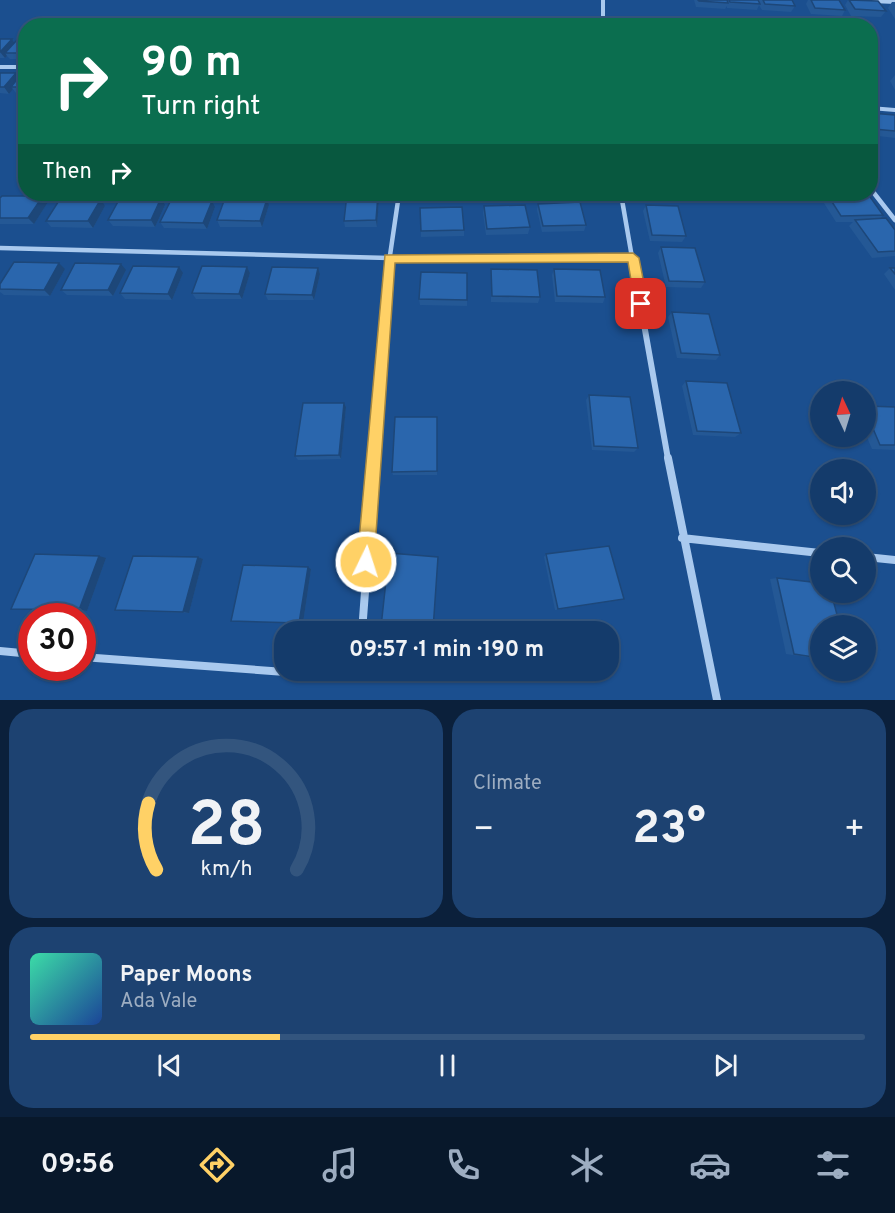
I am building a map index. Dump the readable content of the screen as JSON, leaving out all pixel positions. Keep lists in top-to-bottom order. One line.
{"north":"top","page":{"turn":["90 m","Turn right"],"then":"Then","limit":"30","trip":"09:57 · 1 min · 190 m","tile":"Climate","heat":["−","23°","+"],"song":["Paper Moons","Ada Vale"],"tabs":"09:56","gauge":["28","km/h"]}}
